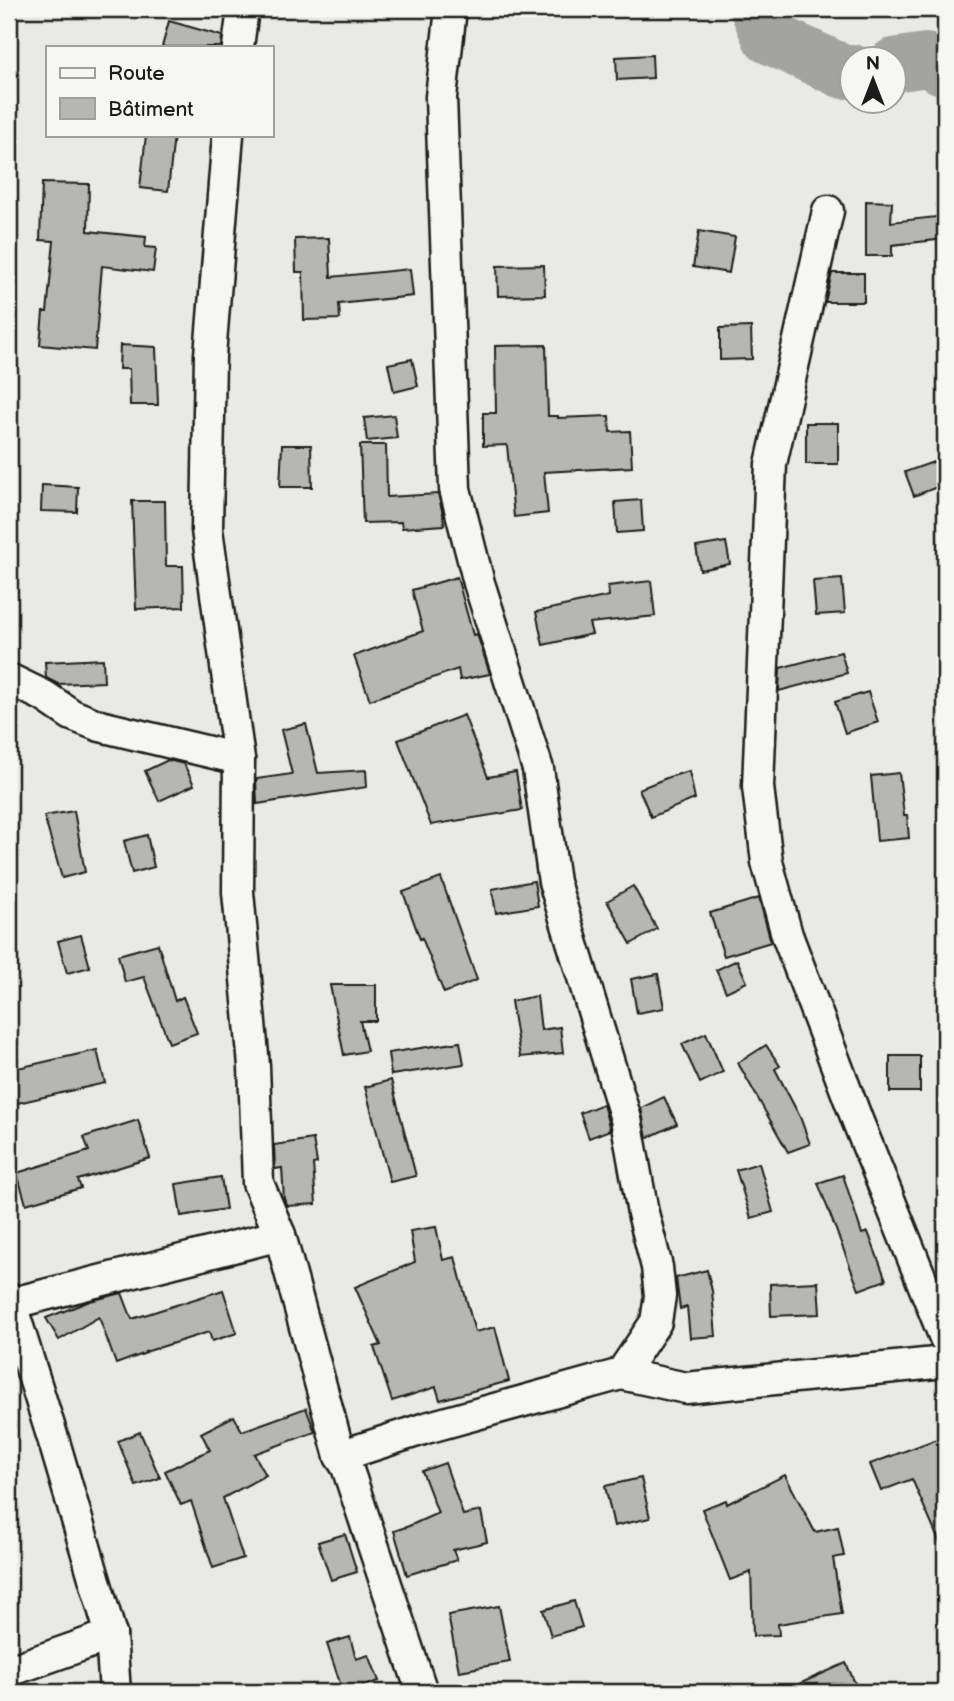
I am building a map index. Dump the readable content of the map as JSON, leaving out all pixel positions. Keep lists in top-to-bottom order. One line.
{"legend":["Route","Bâtiment"],"north":"top"}
